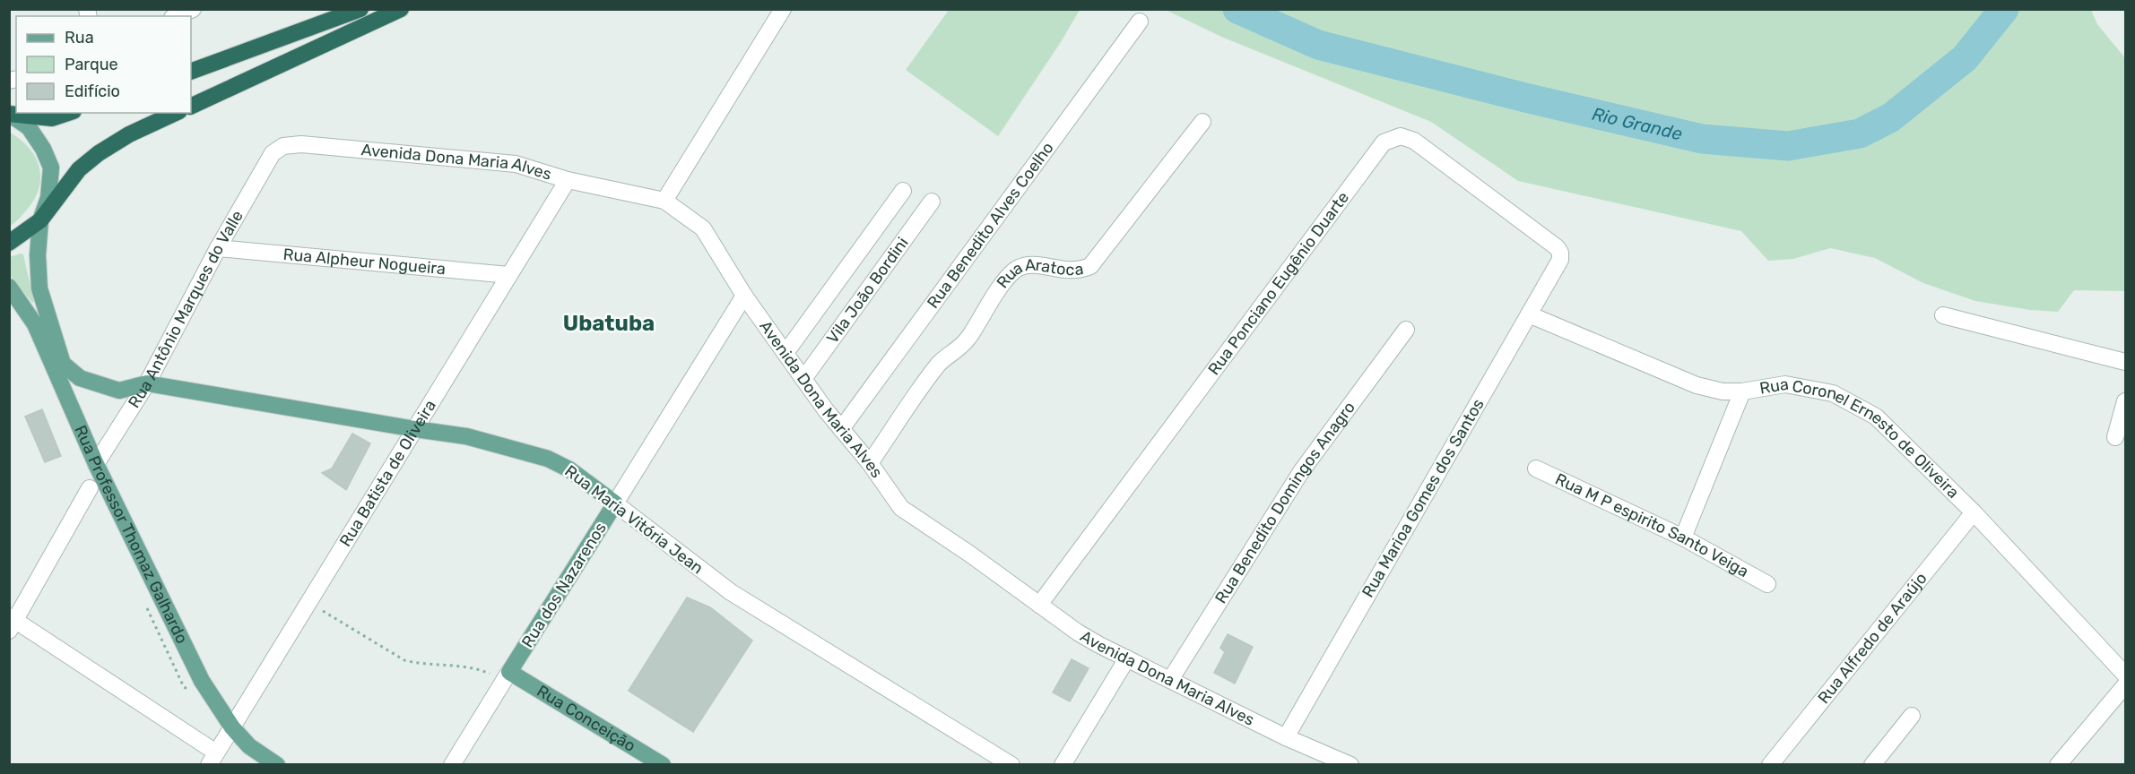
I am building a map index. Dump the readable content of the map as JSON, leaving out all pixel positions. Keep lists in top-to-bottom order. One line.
{"streets":{"main road":["Rua Maria Vitória Jean","Rua Professor Thomaz Galhardo","Rua dos Nazarenos","Rua Conceição"],"street":["Avenida Dona Maria Alves","Rua Benedito Alves Coelho","Rua Alpheur Nogueira","Rua Aratoca","Rua Ponciano Eugênio Duarte","Vila João Bordini","Rua Antônio Marques do Valle","Rua Coronel Ernesto de Oliveira","Rua Batista de Oliveira","Rua Marioa Gomes dos Santos","Rua Benedito Domingos Anagro","Rua M P espirito Santo Veiga","Rua Alfredo de Araújo"]},"crossings":[["Avenida Dona Maria Alves","Rua Benedito Alves Coelho"],["Avenida Dona Maria Alves","Rua Aratoca"],["Avenida Dona Maria Alves","Rua Ponciano Eugênio Duarte"],["Avenida Dona Maria Alves","Vila João Bordini"],["Avenida Dona Maria Alves","Rua Antônio Marques do Valle"],["Avenida Dona Maria Alves","Rua Batista de Oliveira"],["Avenida Dona Maria Alves","Rua Marioa Gomes dos Santos"],["Avenida Dona Maria Alves","Rua Benedito Domingos Anagro"],["Avenida Dona Maria Alves","Rua dos Nazarenos"],["Rua Alpheur Nogueira","Rua Antônio Marques do Valle"],["Rua Alpheur Nogueira","Rua Batista de Oliveira"],["Rua Ponciano Eugênio Duarte","Rua Marioa Gomes dos Santos"],["Rua Antônio Marques do Valle","Rua Maria Vitória Jean"],["Rua Antônio Marques do Valle","Rua Professor Thomaz Galhardo"],["Rua Coronel Ernesto de Oliveira","Rua Marioa Gomes dos Santos"],["Rua Coronel Ernesto de Oliveira","Rua Alfredo de Araújo"],["Rua Batista de Oliveira","Rua Maria Vitória Jean"],["Rua Batista de Oliveira","Rua Professor Thomaz Galhardo"],["Rua Maria Vitória Jean","Rua dos Nazarenos"],["Rua dos Nazarenos","Rua Conceição"]],"districts":["Ubatuba"],"water":["Rio Grande"],"legend":["Rua","Parque","Edifício"]}
